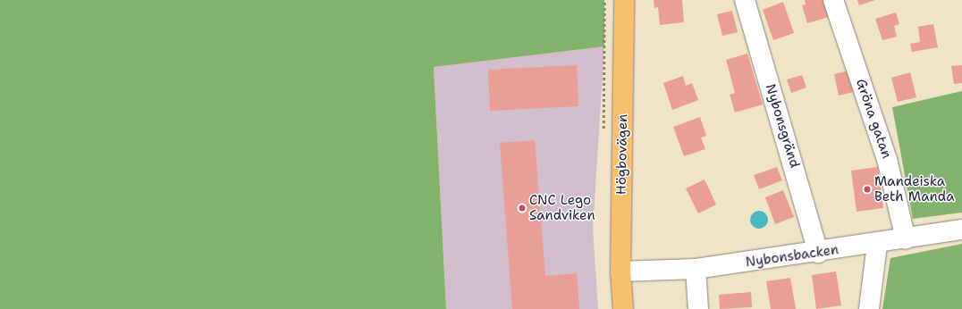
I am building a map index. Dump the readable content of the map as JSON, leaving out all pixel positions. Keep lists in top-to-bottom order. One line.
{"streets":{"main road":["Högbovägen"],"street":["Gröna gatan","Nybonsgränd","Nybonsbacken"]},"crossings":[["Gröna gatan","Nybonsbacken"],["Nybonsgränd","Nybonsbacken"],["Högbovägen","Nybonsbacken"]],"places":["Mandeiska Beth Manda","CNC Lego Sandviken"]}
